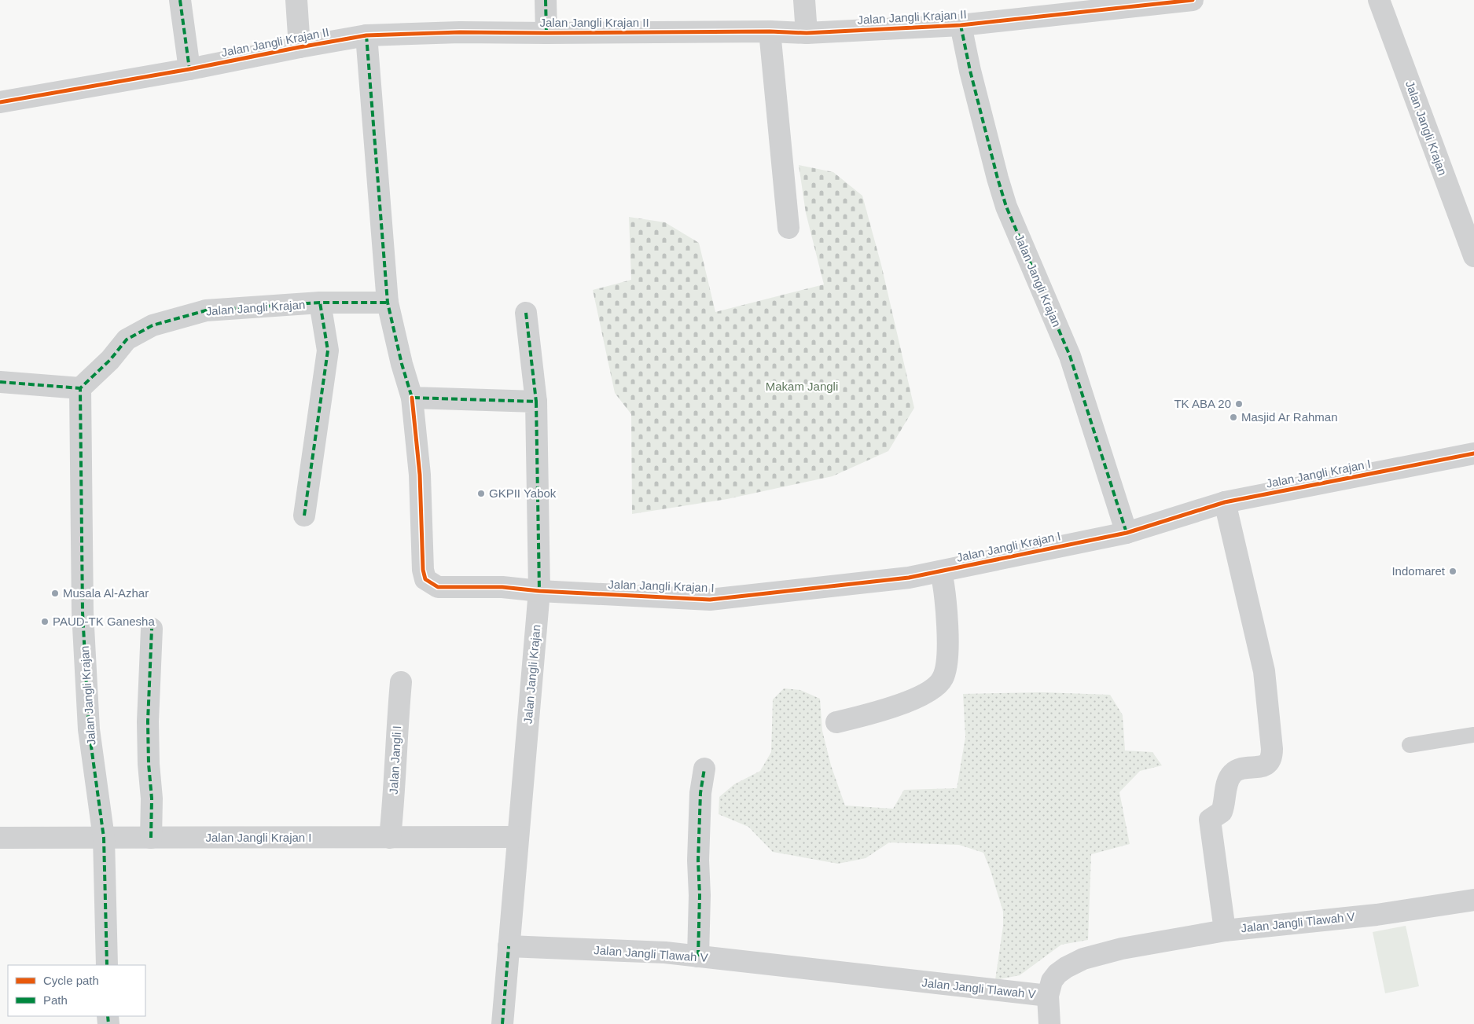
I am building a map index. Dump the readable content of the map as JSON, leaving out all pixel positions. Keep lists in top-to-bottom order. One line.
{"streets":{"street":["Jalan Jangli Krajan II","Jalan Jangli Krajan","Jalan Jangli Krajan I","Jalan Jangli I","Jalan Jangli Tlawah V"]},"crossings":[["Jalan Jangli Krajan II","Jalan Jangli Krajan"],["Jalan Jangli Krajan","Jalan Jangli Krajan I"],["Jalan Jangli Krajan","Jalan Jangli Tlawah V"],["Jalan Jangli Krajan I","Jalan Jangli I"]],"parks":["Makam Jangli"],"places":["TK ABA 20","Masjid Ar Rahman","GKPII Yabok","Indomaret","Musala Al-Azhar","PAUD-TK Ganesha"],"legend":["Cycle path","Path"]}
